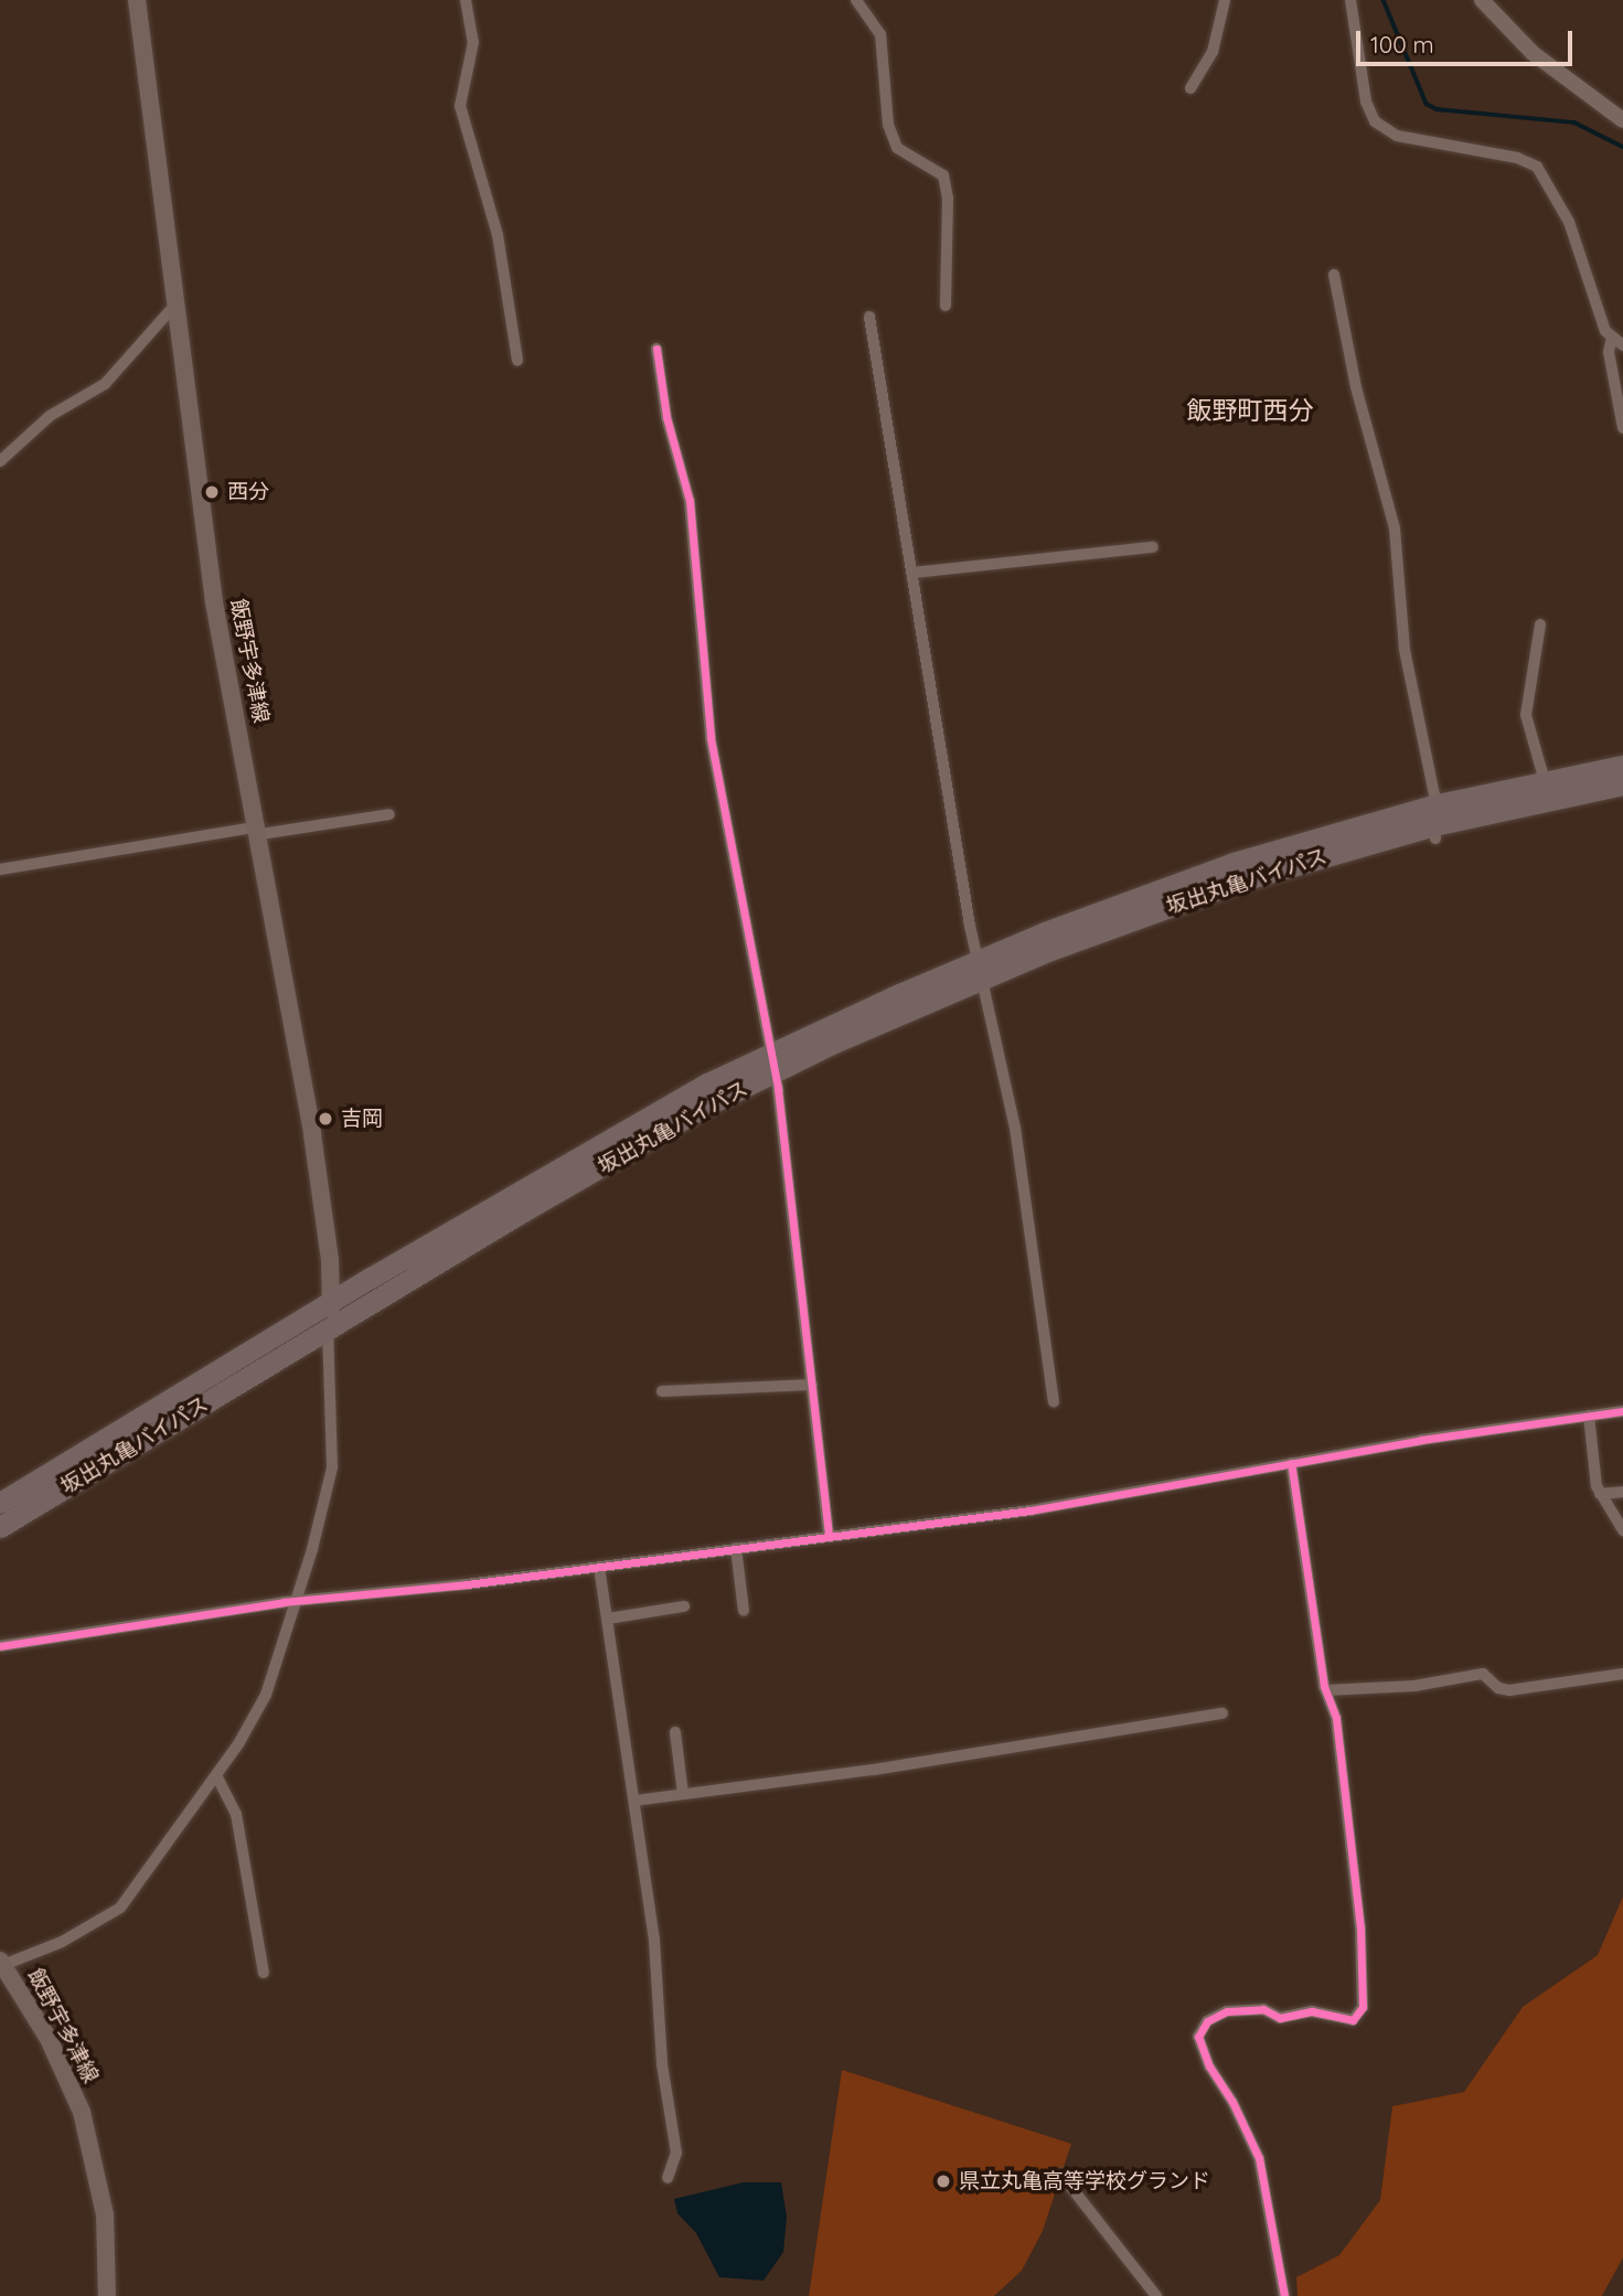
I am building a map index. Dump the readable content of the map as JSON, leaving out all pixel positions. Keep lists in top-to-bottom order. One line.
{"streets":{"highway":["坂出丸亀バイパス"],"main road":["飯野宇多津線"]},"crossings":[["飯野宇多津線","坂出丸亀バイパス"]],"districts":["飯野町西分"],"places":["西分","吉岡","県立丸亀高等学校グランド"],"scale_bar":"100 m"}
